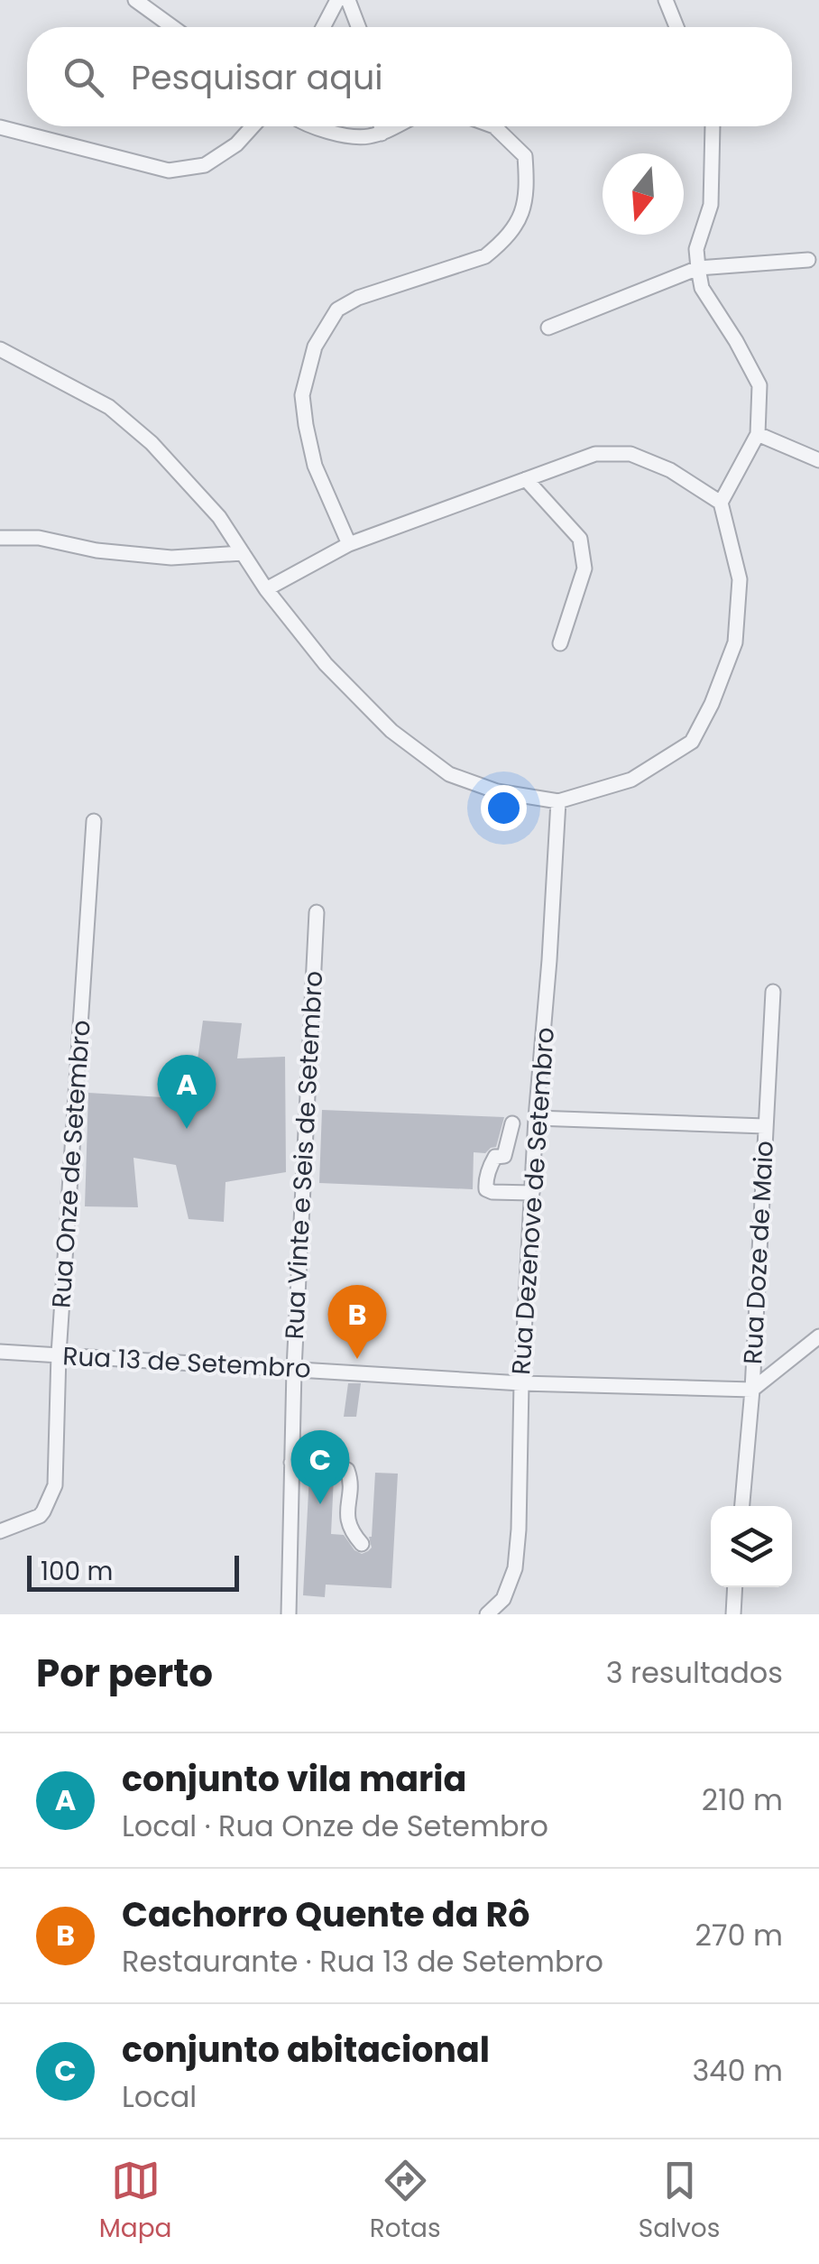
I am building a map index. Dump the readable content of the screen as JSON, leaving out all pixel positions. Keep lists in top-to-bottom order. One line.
{"streets":{"street":["Rua Vinte e Seis de Setembro","Rua Onze de Setembro","Rua Dezenove de Setembro","Rua Doze de Maio","Rua 13 de Setembro"]},"crossings":[["Rua Vinte e Seis de Setembro","Rua 13 de Setembro"],["Rua Onze de Setembro","Rua 13 de Setembro"],["Rua Dezenove de Setembro","Rua 13 de Setembro"],["Rua Doze de Maio","Rua 13 de Setembro"]],"scale_bar":"100 m","north":"bottom","page":{"search":"Pesquisar aqui","pins":["A","B","C"],"scale":"100 m","heading":["Por perto","3 resultados"],"list":[{"mark":"A","name":"conjunto vila maria","note":"Local · Rua Onze de Setembro","value":"210 m"},{"mark":"B","name":"Cachorro Quente da Rô","note":"Restaurante · Rua 13 de Setembro","value":"270 m"},{"mark":"C","name":"conjunto abitacional","note":"Local","value":"340 m"}],"nav":["Mapa","Rotas","Salvos"]}}
